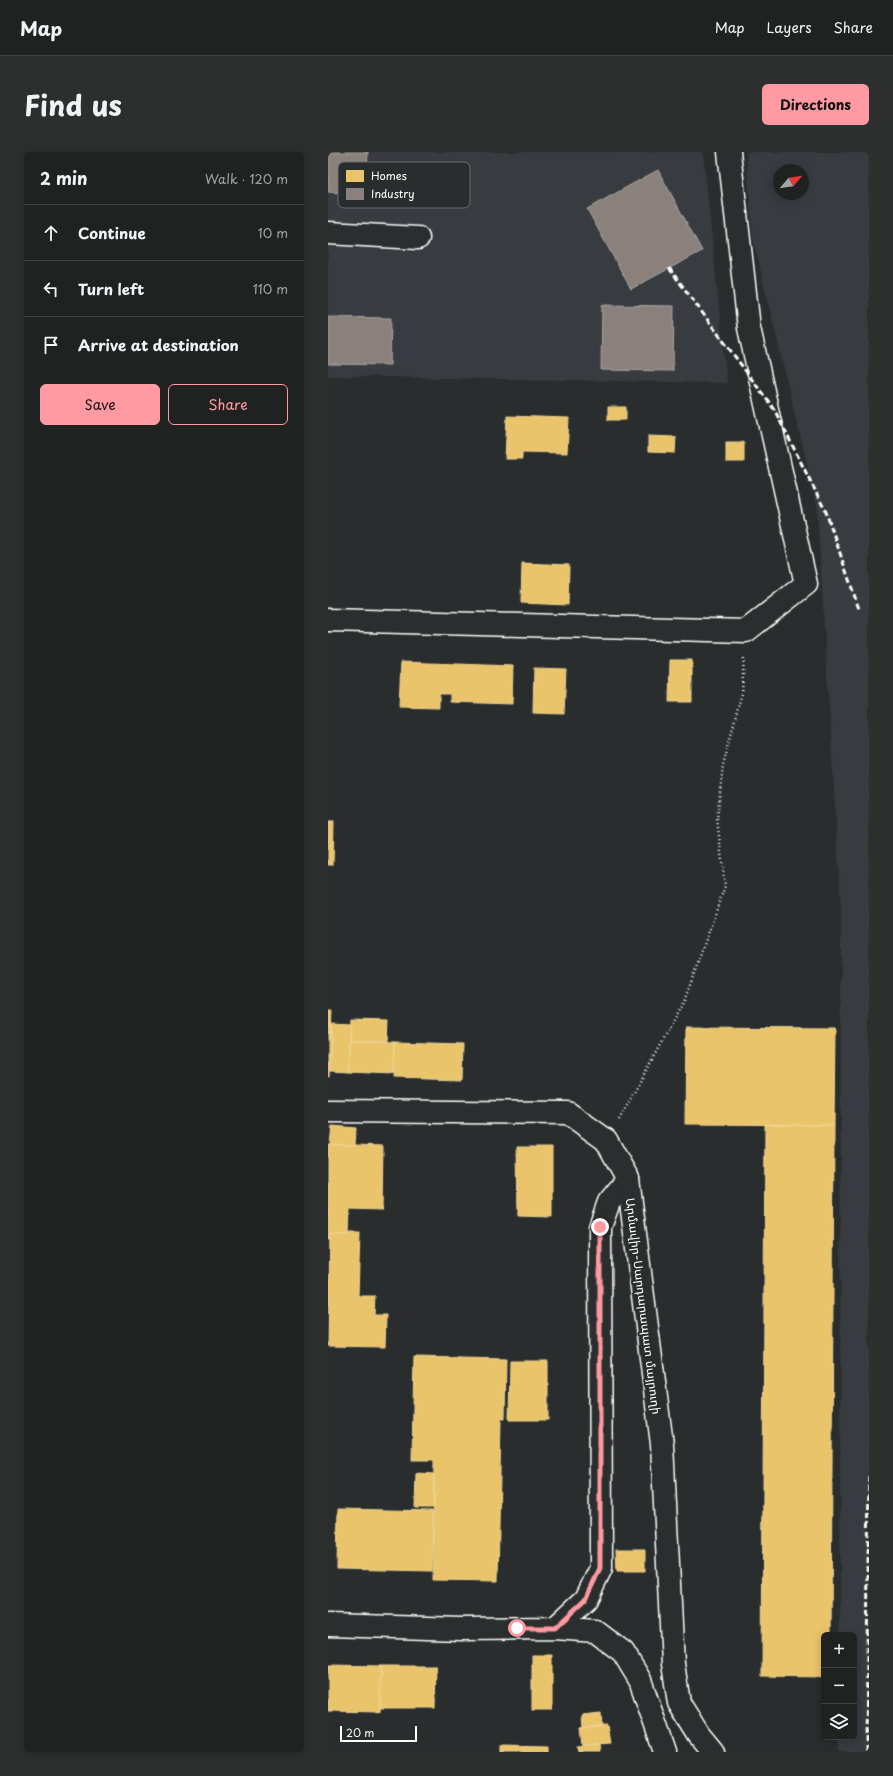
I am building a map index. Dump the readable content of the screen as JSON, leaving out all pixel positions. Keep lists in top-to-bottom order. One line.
{"streets":{"main road":["Արմավիր-Սարդարապատ մայրուղի"]},"legend":["Homes","Industry"],"scale_bar":"20 m","north":"top right","page":{"header":"Map","nav":["Map","Layers","Share"],"title":"Find us","buttons":["Directions",["Save","Share"]],"heading":["2 min","Walk · 120 m"],"list":[["Continue","10 m"],["Turn left","110 m"],"Arrive at destination"],"map_buttons":["+","−"],"scale":"20 m"}}
